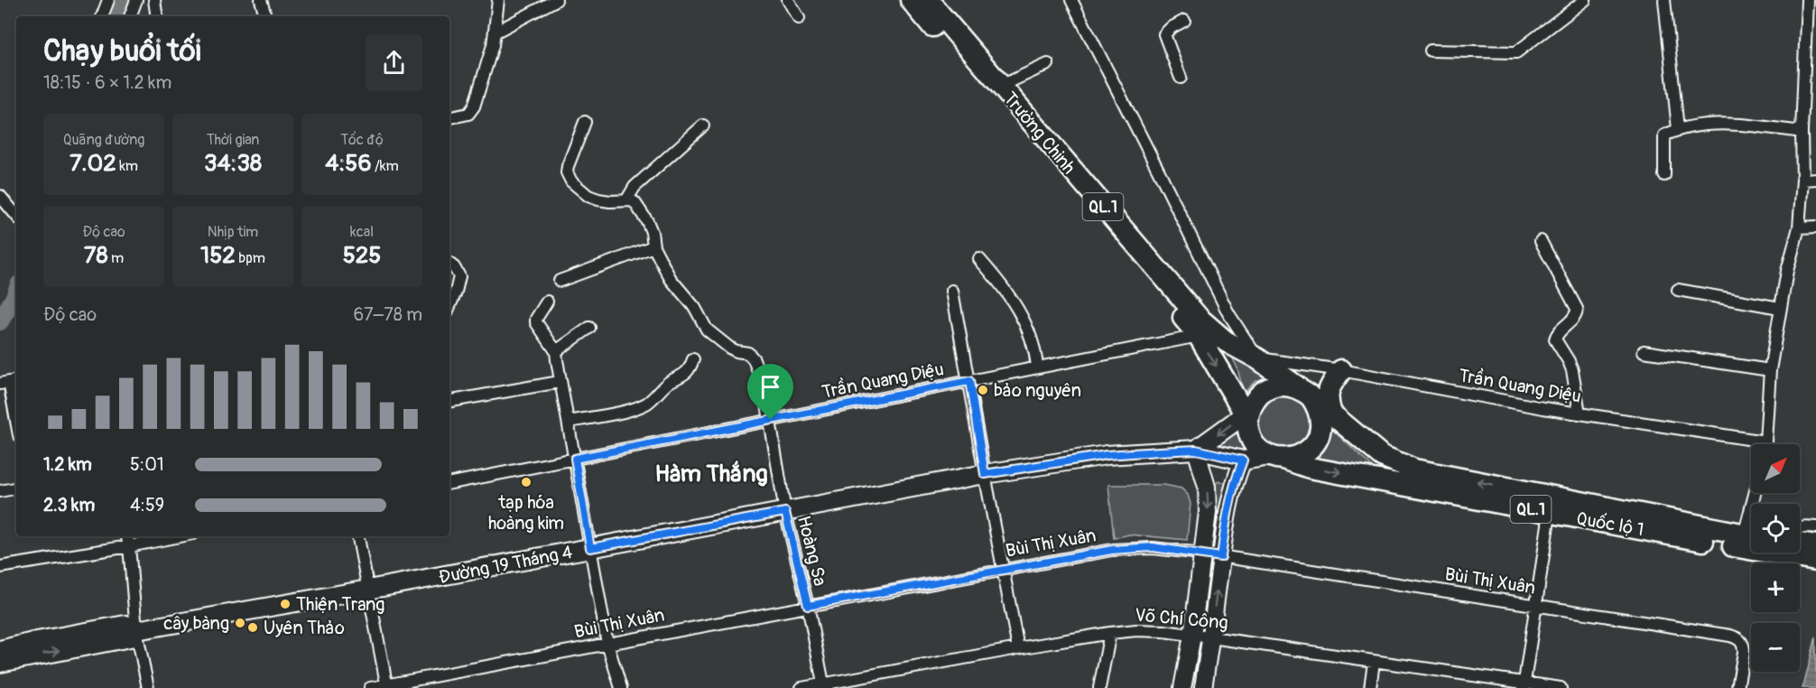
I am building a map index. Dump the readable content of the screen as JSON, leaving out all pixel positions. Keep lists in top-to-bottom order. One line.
{"streets":{"highway":["Trường Chinh","QL.1","Quốc lộ 1"],"main road":["Đường 19 Tháng 4"],"street":["Trần Quang Diệu","Bùi Thị Xuân","Hoàng Sa","Võ Chí Công"]},"crossings":[["Trường Chinh","QL.1"],["Trường Chinh","Trần Quang Diệu"],["Trường Chinh","Quốc lộ 1"],["Trường Chinh","Đường 19 Tháng 4"],["QL.1","Quốc lộ 1"],["QL.1","Đường 19 Tháng 4"],["Trần Quang Diệu","Hoàng Sa"],["Quốc lộ 1","Đường 19 Tháng 4"],["Bùi Thị Xuân","Hoàng Sa"],["Hoàng Sa","Đường 19 Tháng 4"],["Hoàng Sa","Võ Chí Công"]],"districts":["Hàm Thắng"],"places":["bảo nguyên","tạp hóa hoàng kim","Thiện Trang","cây bàng","Uyên Thảo"],"north":"top right","page":{"heading":["Chạy buổi tối","18:15 · 6 × 1.2 km"],"stats":[["Quãng đường","7.02 km"],["Thời gian","34:38"],["Tốc độ","4:56 /km"],["Độ cao","78 m"],["Nhịp tim","152 bpm"],["kcal","525"]],"chart":["Độ cao","67–78 m"],"map_buttons":["+","−"],"list":[{"name":"1.2 km","note":"5:01"},{"name":"2.3 km","note":"4:59"}]}}
